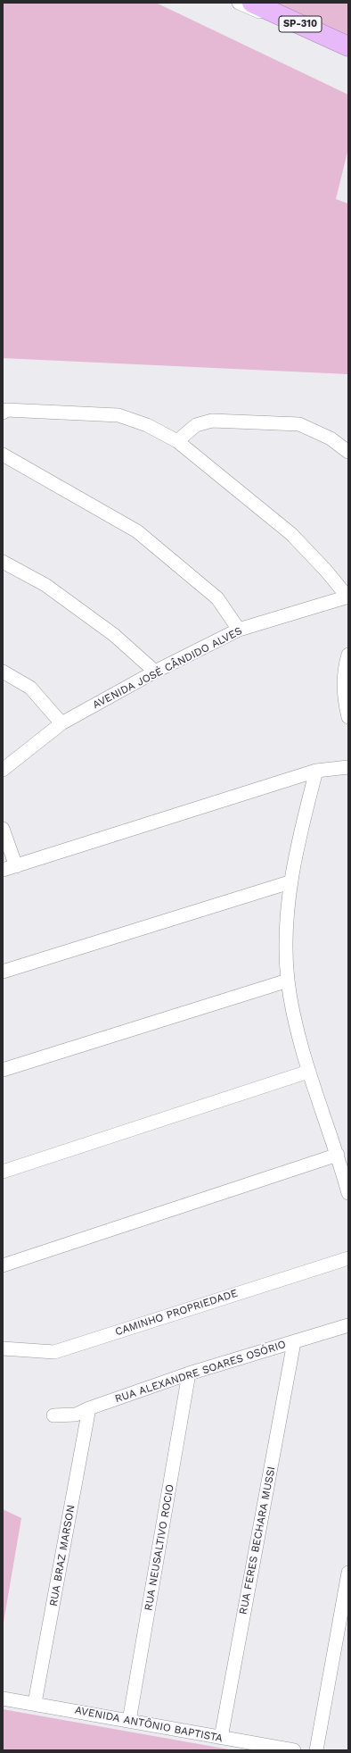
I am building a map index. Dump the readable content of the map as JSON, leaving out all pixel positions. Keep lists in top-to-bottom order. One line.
{"streets":{"highway":["SP-310"],"street":["AVENIDA JOSÉ CÂNDIDO ALVES","CAMINHO PROPRIEDADE","RUA ALEXANDRE SOARES OSÓRIO","RUA FERES BECHARA MUSSI","RUA NEUSALTIVO ROCIO","RUA BRAZ MARSON","AVENIDA ANTÔNIO BAPTISTA"]},"crossings":[["RUA ALEXANDRE SOARES OSÓRIO","RUA FERES BECHARA MUSSI"],["RUA ALEXANDRE SOARES OSÓRIO","RUA NEUSALTIVO ROCIO"],["RUA ALEXANDRE SOARES OSÓRIO","RUA BRAZ MARSON"],["RUA FERES BECHARA MUSSI","AVENIDA ANTÔNIO BAPTISTA"],["RUA NEUSALTIVO ROCIO","AVENIDA ANTÔNIO BAPTISTA"],["RUA BRAZ MARSON","AVENIDA ANTÔNIO BAPTISTA"]]}
